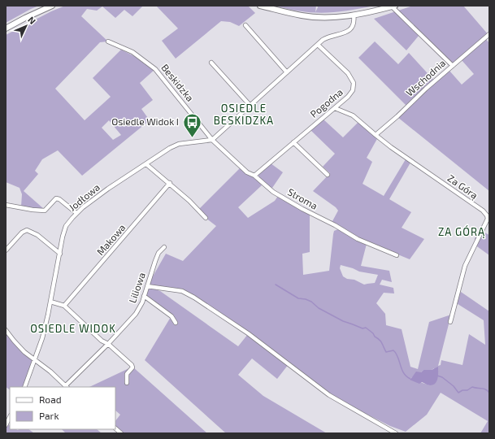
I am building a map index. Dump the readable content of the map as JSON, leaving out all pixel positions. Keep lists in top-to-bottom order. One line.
{"streets":{"street":["Wschodnia","Beskidzka","Pogodna","Za Górą","Jodłowa","Stroma","Makowa","Liliowa"]},"crossings":[["Wschodnia","Za Górą"],["Beskidzka","Jodłowa"],["Beskidzka","Stroma"],["Pogodna","Za Górą"],["Pogodna","Stroma"],["Jodłowa","Stroma"]],"districts":["OSIEDLE BESKIDZKA","ZA GÓRĄ","OSIEDLE WIDOK"],"places":{"bus stop":["Osiedle Widok I"]},"legend":["Road","Park"],"north":"top right"}
